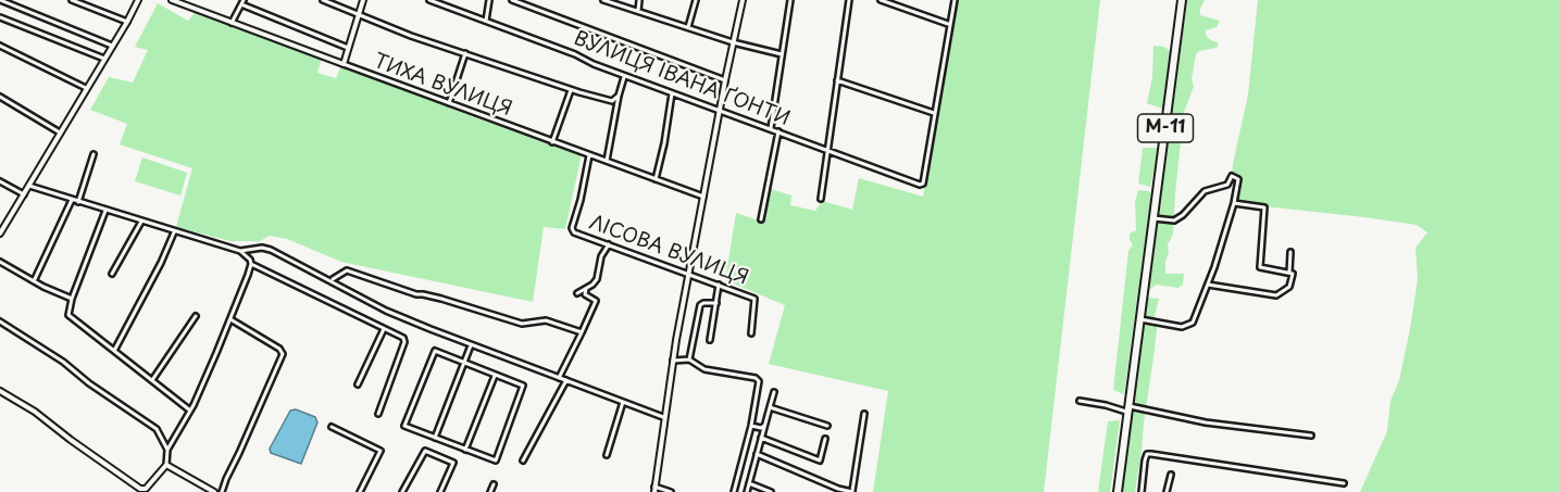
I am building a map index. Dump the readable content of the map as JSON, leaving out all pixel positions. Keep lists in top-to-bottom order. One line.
{"streets":{"highway":["М-11"],"street":["ВУЛИЦЯ ІВАНА ҐОНТИ","ТИХА ВУЛИЦЯ","ЛІСОВА ВУЛИЦЯ"]},"crossings":[["ТИХА ВУЛИЦЯ","ЛІСОВА ВУЛИЦЯ"]]}
